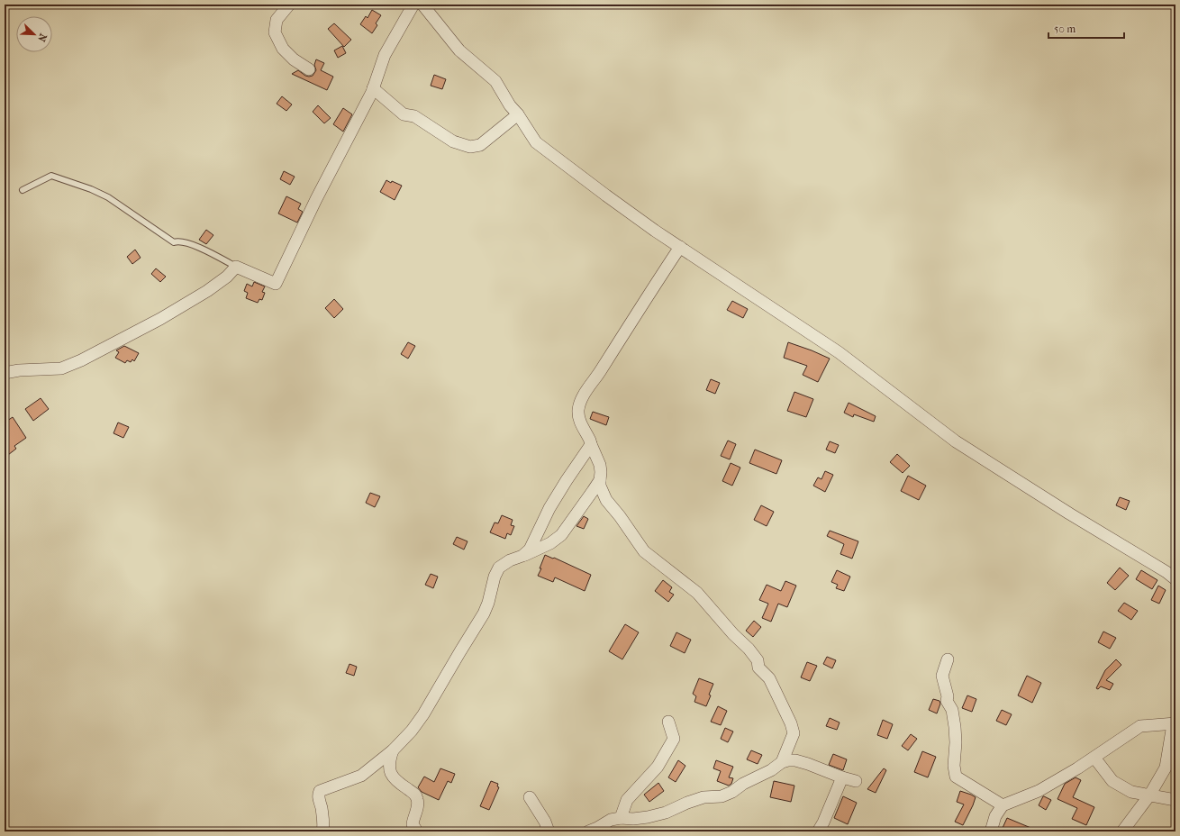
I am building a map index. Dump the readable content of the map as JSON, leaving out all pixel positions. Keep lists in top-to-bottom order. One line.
{"scale_bar":"50 m","north":"bottom right"}
